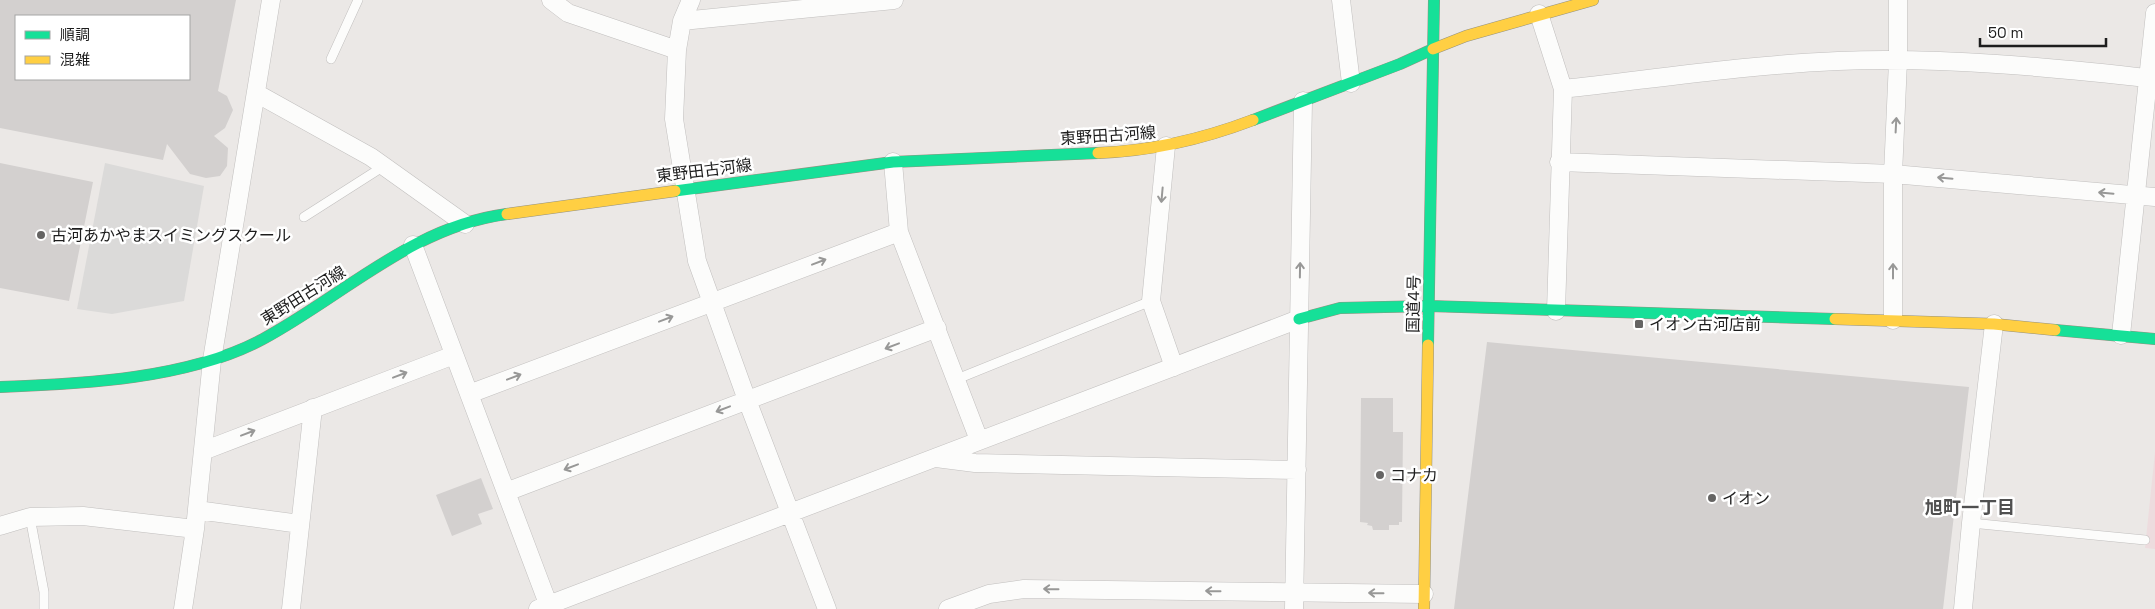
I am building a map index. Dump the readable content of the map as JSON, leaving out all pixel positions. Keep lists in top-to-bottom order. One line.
{"streets":{"main road":["東野田古河線","国道4号"]},"crossings":[["東野田古河線","国道4号"]],"districts":["旭町一丁目"],"places":{"other":["古河あかやまスイミングスクール","コナカ","イオン"],"transit":["イオン古河店前"]},"legend":["順調","混雑"],"scale_bar":"50 m"}
